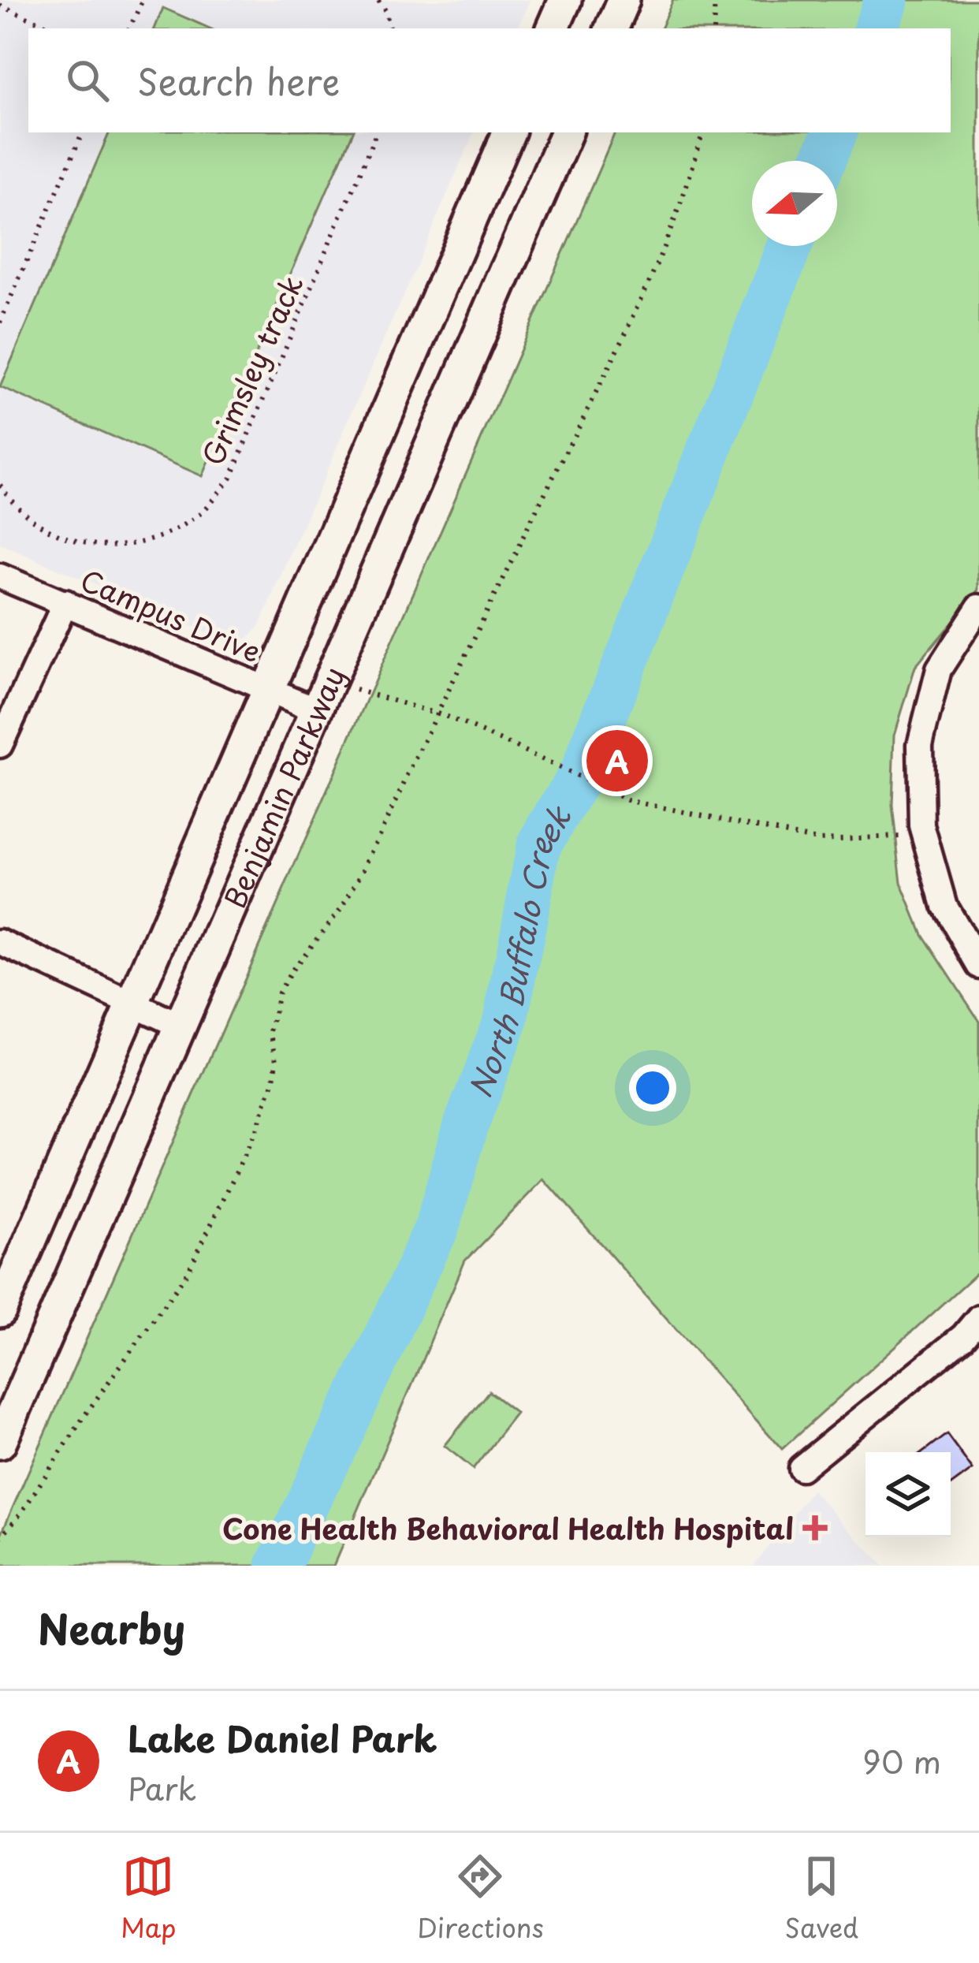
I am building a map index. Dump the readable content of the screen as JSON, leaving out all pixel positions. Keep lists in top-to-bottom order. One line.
{"streets":{"main road":["Benjamin Parkway"],"street":["Campus Drive"],"path":["Grimsley track"]},"crossings":[["Campus Drive","Benjamin Parkway"]],"water":["North Buffalo Creek"],"places":{"health":["Cone Health Behavioral Health Hospital"]},"north":"left","page":{"search":"Search here","pins":"A","heading":"Nearby","list":[{"mark":"A","name":"Lake Daniel Park","note":"Park","value":"90 m"}],"nav":["Map","Directions","Saved"]}}
